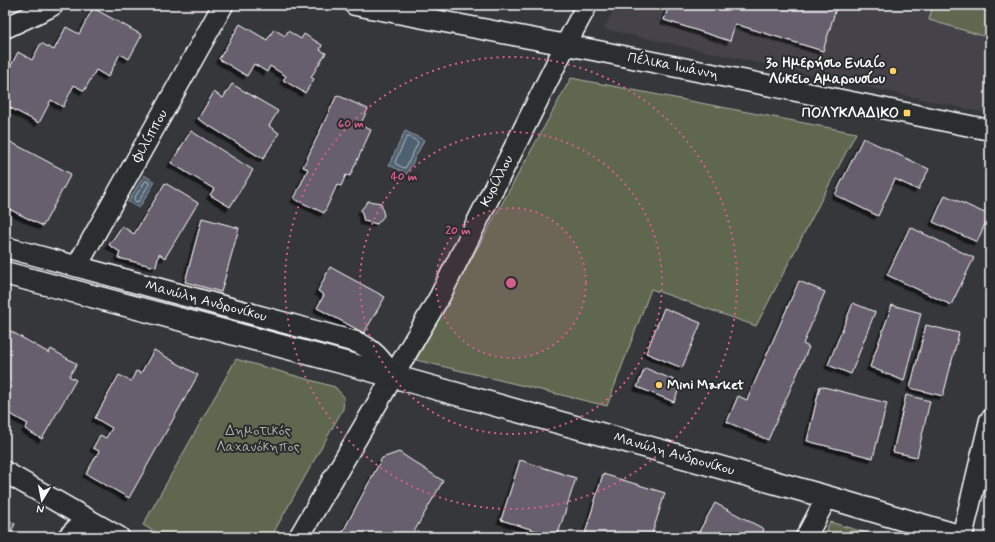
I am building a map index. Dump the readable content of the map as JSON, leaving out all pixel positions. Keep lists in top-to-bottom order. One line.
{"streets":{"street":["Πέλικα Ιωάννη","Φιλίππου","Κυρίλλου","Μανώλη Ανδρονίκου"]},"crossings":[["Πέλικα Ιωάννη","Κυρίλλου"],["Φιλίππου","Μανώλη Ανδρονίκου"],["Κυρίλλου","Μανώλη Ανδρονίκου"]],"parks":["Δημοτικός Λαχανόκηπος"],"places":{"other":["3ο Ημερήσιο Ενιαίο Λύκειο Αμαρουσίου","Mini Market"],"transit":["ΠΟΛΥΚΛΑΔΙΚΟ"]},"north":"bottom","rings":["60 m","40 m","20 m"]}
